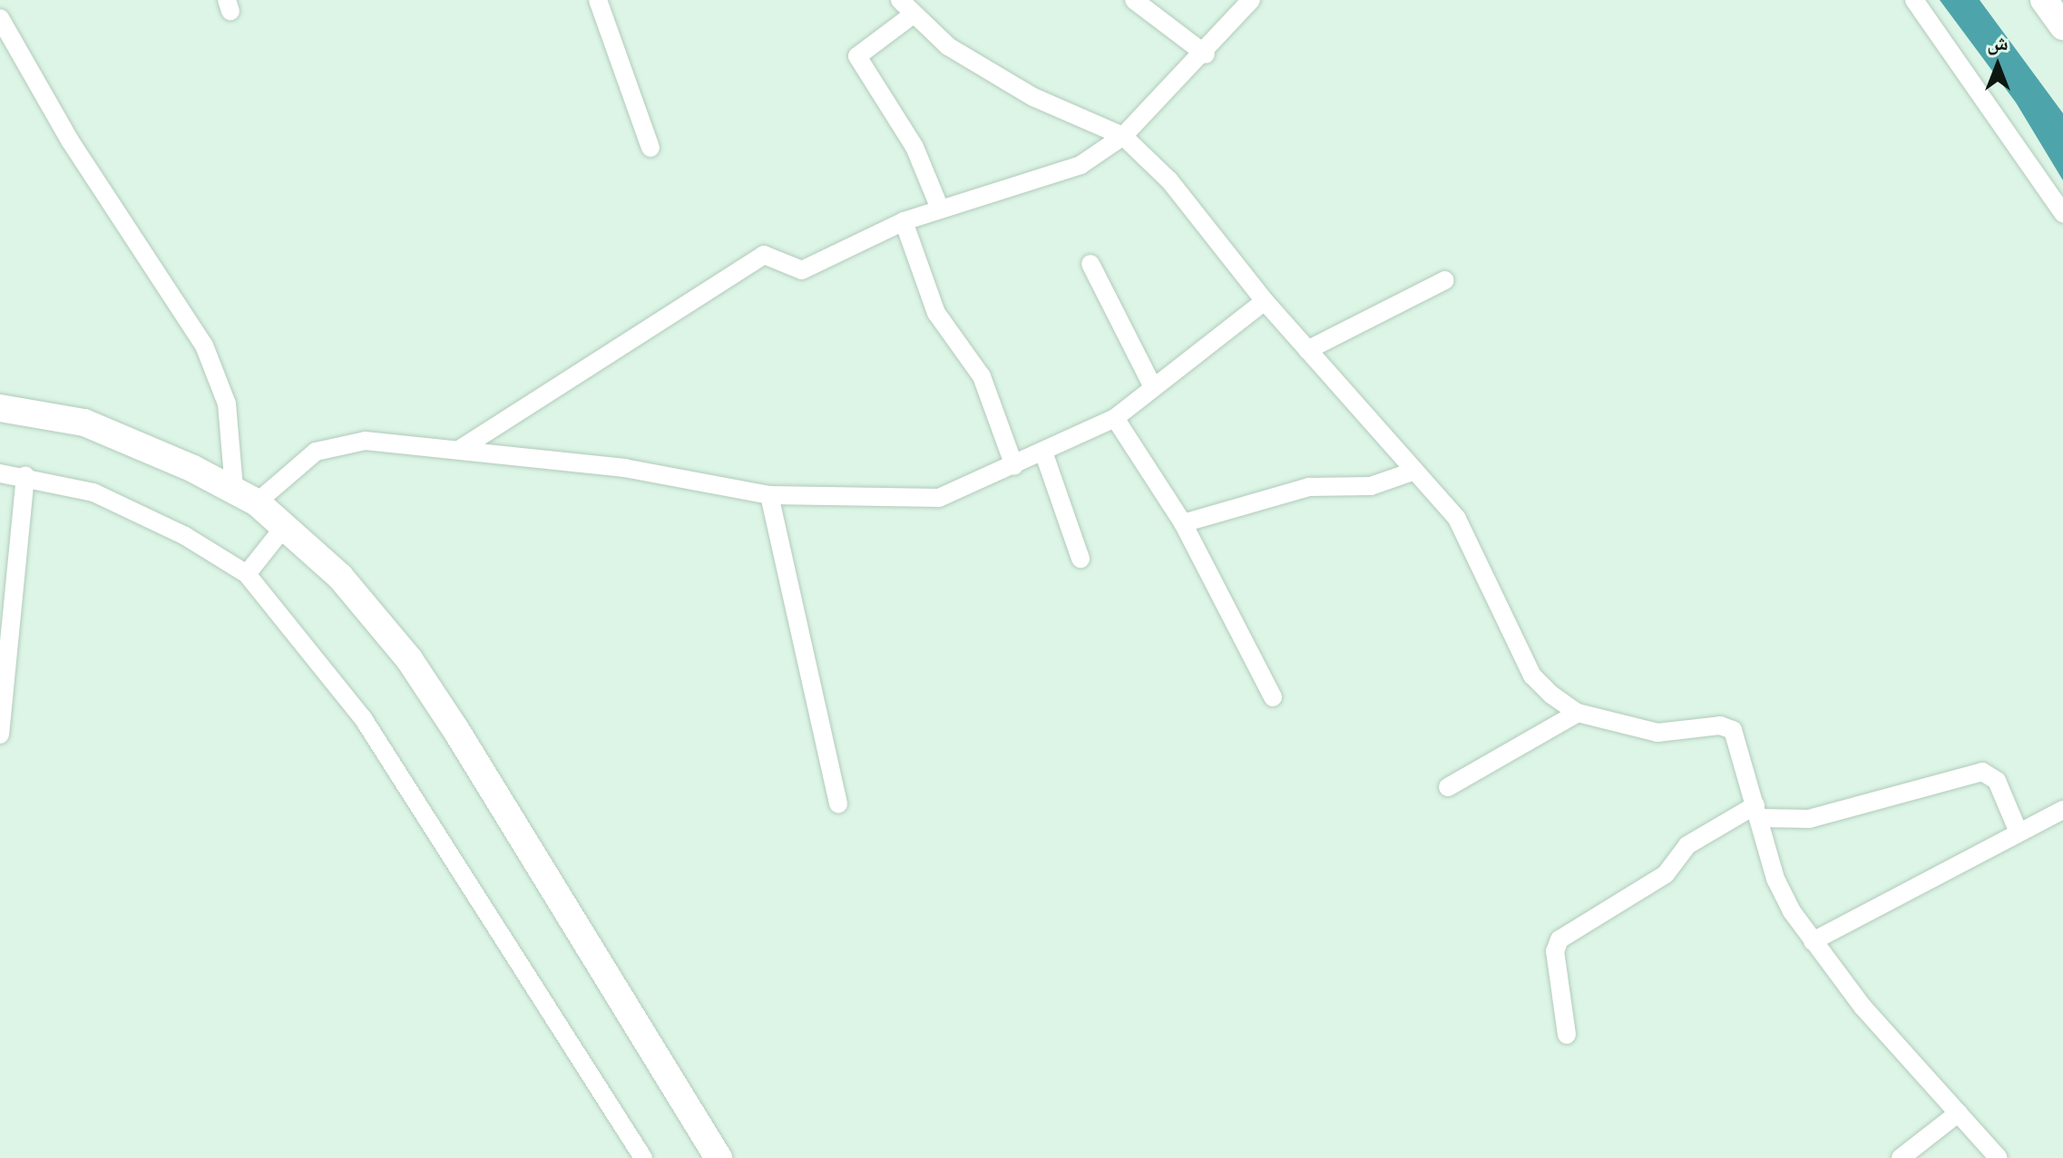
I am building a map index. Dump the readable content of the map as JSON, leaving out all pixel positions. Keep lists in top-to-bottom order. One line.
{"north":"top"}
